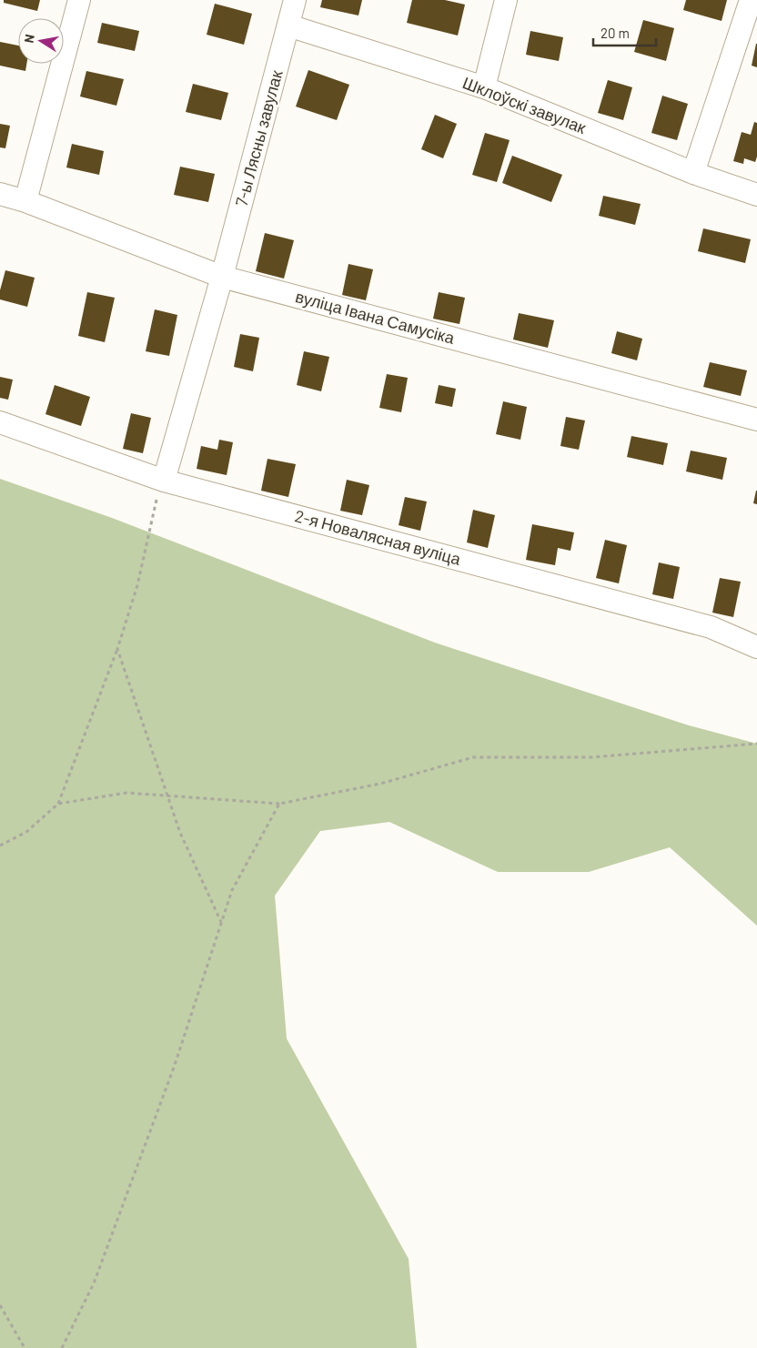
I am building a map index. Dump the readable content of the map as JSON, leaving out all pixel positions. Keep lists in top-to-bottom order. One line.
{"streets":{"street":["Шклоўскі завулак","7-ы Лясны завулак","вуліца Івана Самусіка","2-я Новалясная вуліца"]},"crossings":[["Шклоўскі завулак","7-ы Лясны завулак"],["7-ы Лясны завулак","вуліца Івана Самусіка"],["7-ы Лясны завулак","2-я Новалясная вуліца"]],"scale_bar":"20 m","north":"left"}
